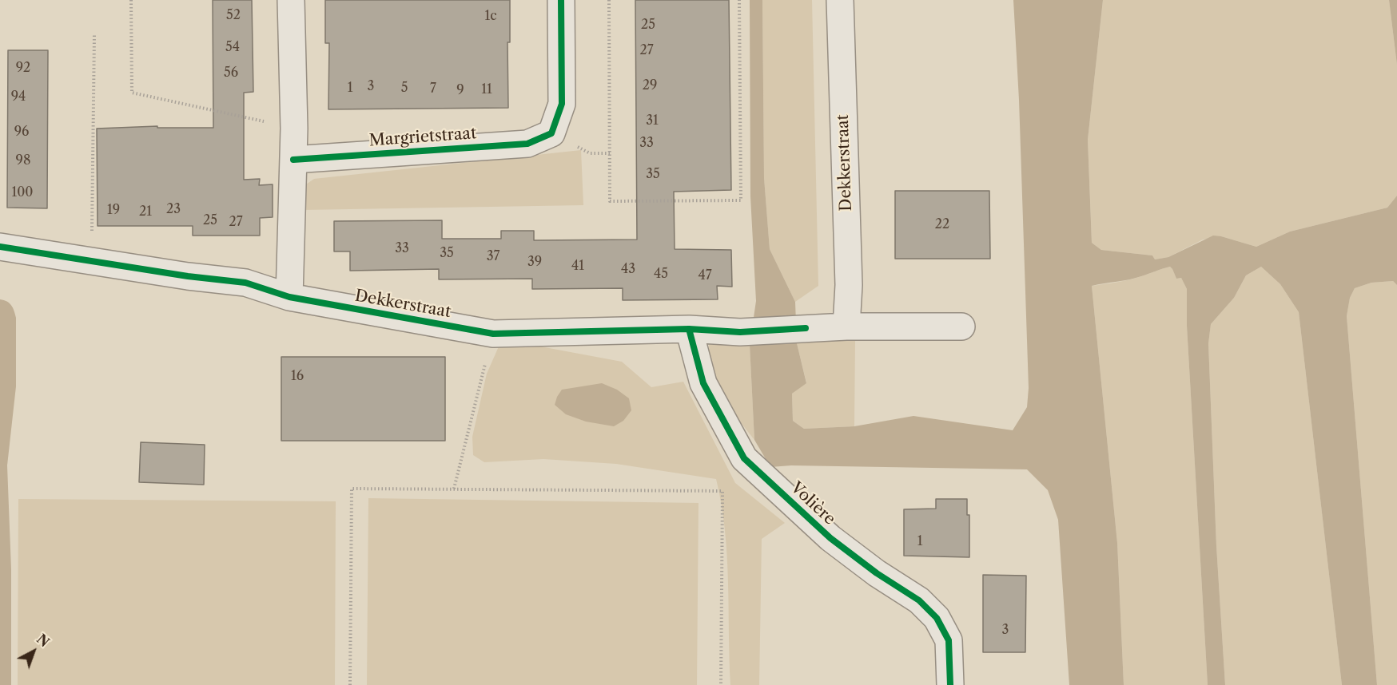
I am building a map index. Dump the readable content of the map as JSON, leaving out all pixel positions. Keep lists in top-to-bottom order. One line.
{"streets":{"street":["Margrietstraat","Dekkerstraat","Volière"]},"crossings":[["Dekkerstraat","Volière"]],"house_numbers":["52","1c","25","54","27","92","56","29","3","1","5","7","11","9","94","31","96","33","98","35","100","23","19","21","25","27","22","33","35","37","39","41","43","45","47","16","1","3"],"north":"top right"}
